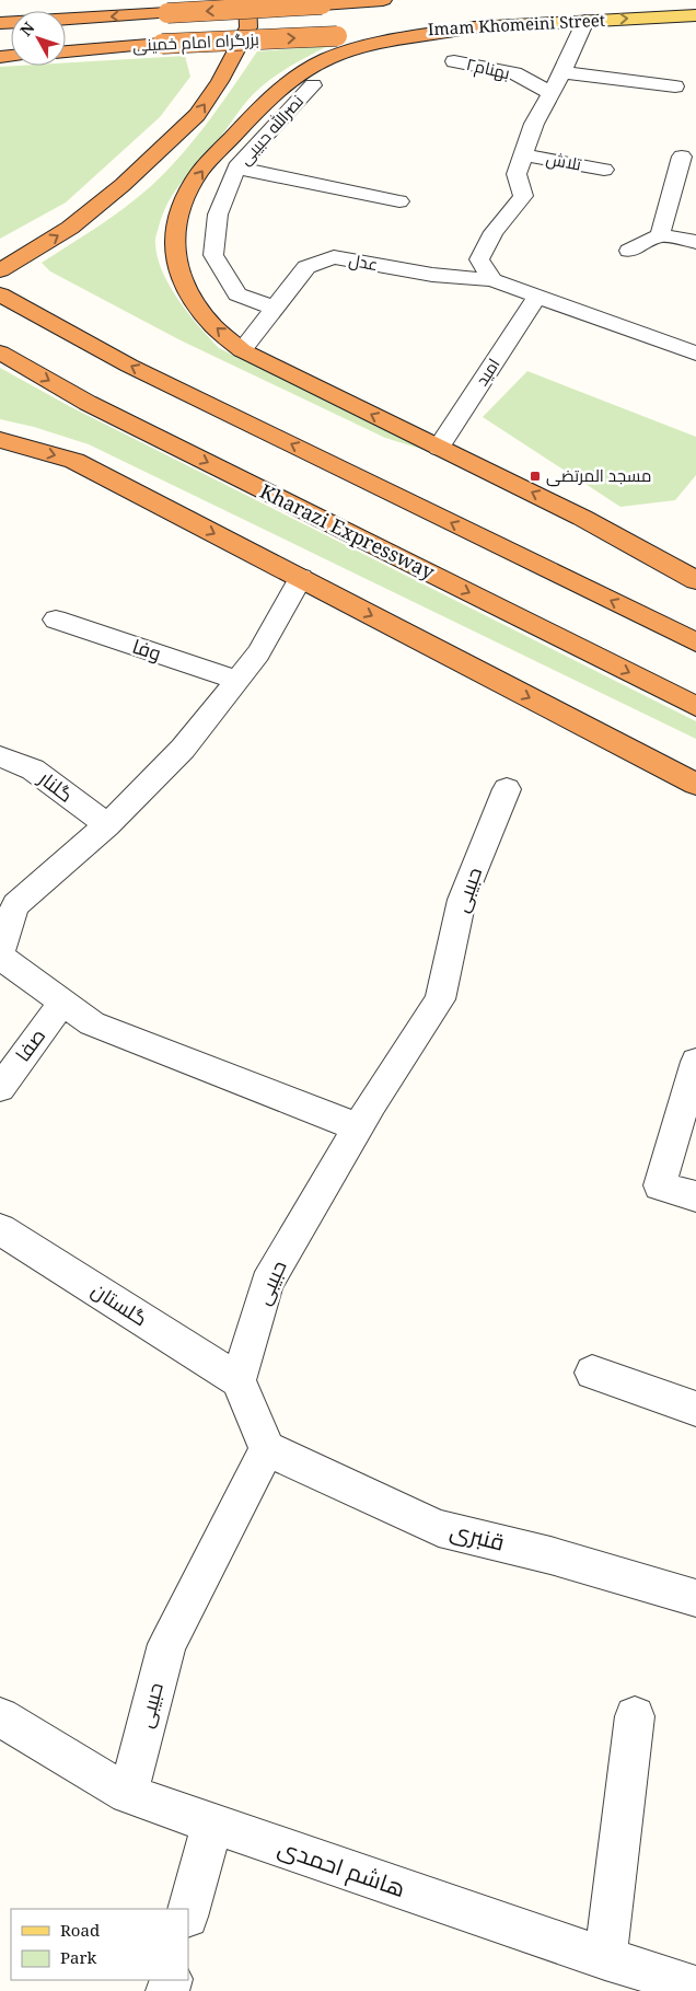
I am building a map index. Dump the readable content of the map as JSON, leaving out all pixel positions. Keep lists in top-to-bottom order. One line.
{"streets":{"highway":["Imam Khomeini Street","بزرگراه امام خمینی","Kharazi Expressway"],"street":["بهنام۲","نصرالله حبیبی","تلاش","عدل","امید","وفا","گلنار","حبیبی","صفا","گلستان","قنبری","هاشم احمدی"]},"crossings":[["Imam Khomeini Street","بزرگراه امام خمینی"],["نصرالله حبیبی","عدل"],["حبیبی","گلستان"],["حبیبی","قنبری"],["حبیبی","هاشم احمدی"]],"places":{"transit":["مسجد المرتضی"]},"legend":["Road","Park"],"north":"top left"}
